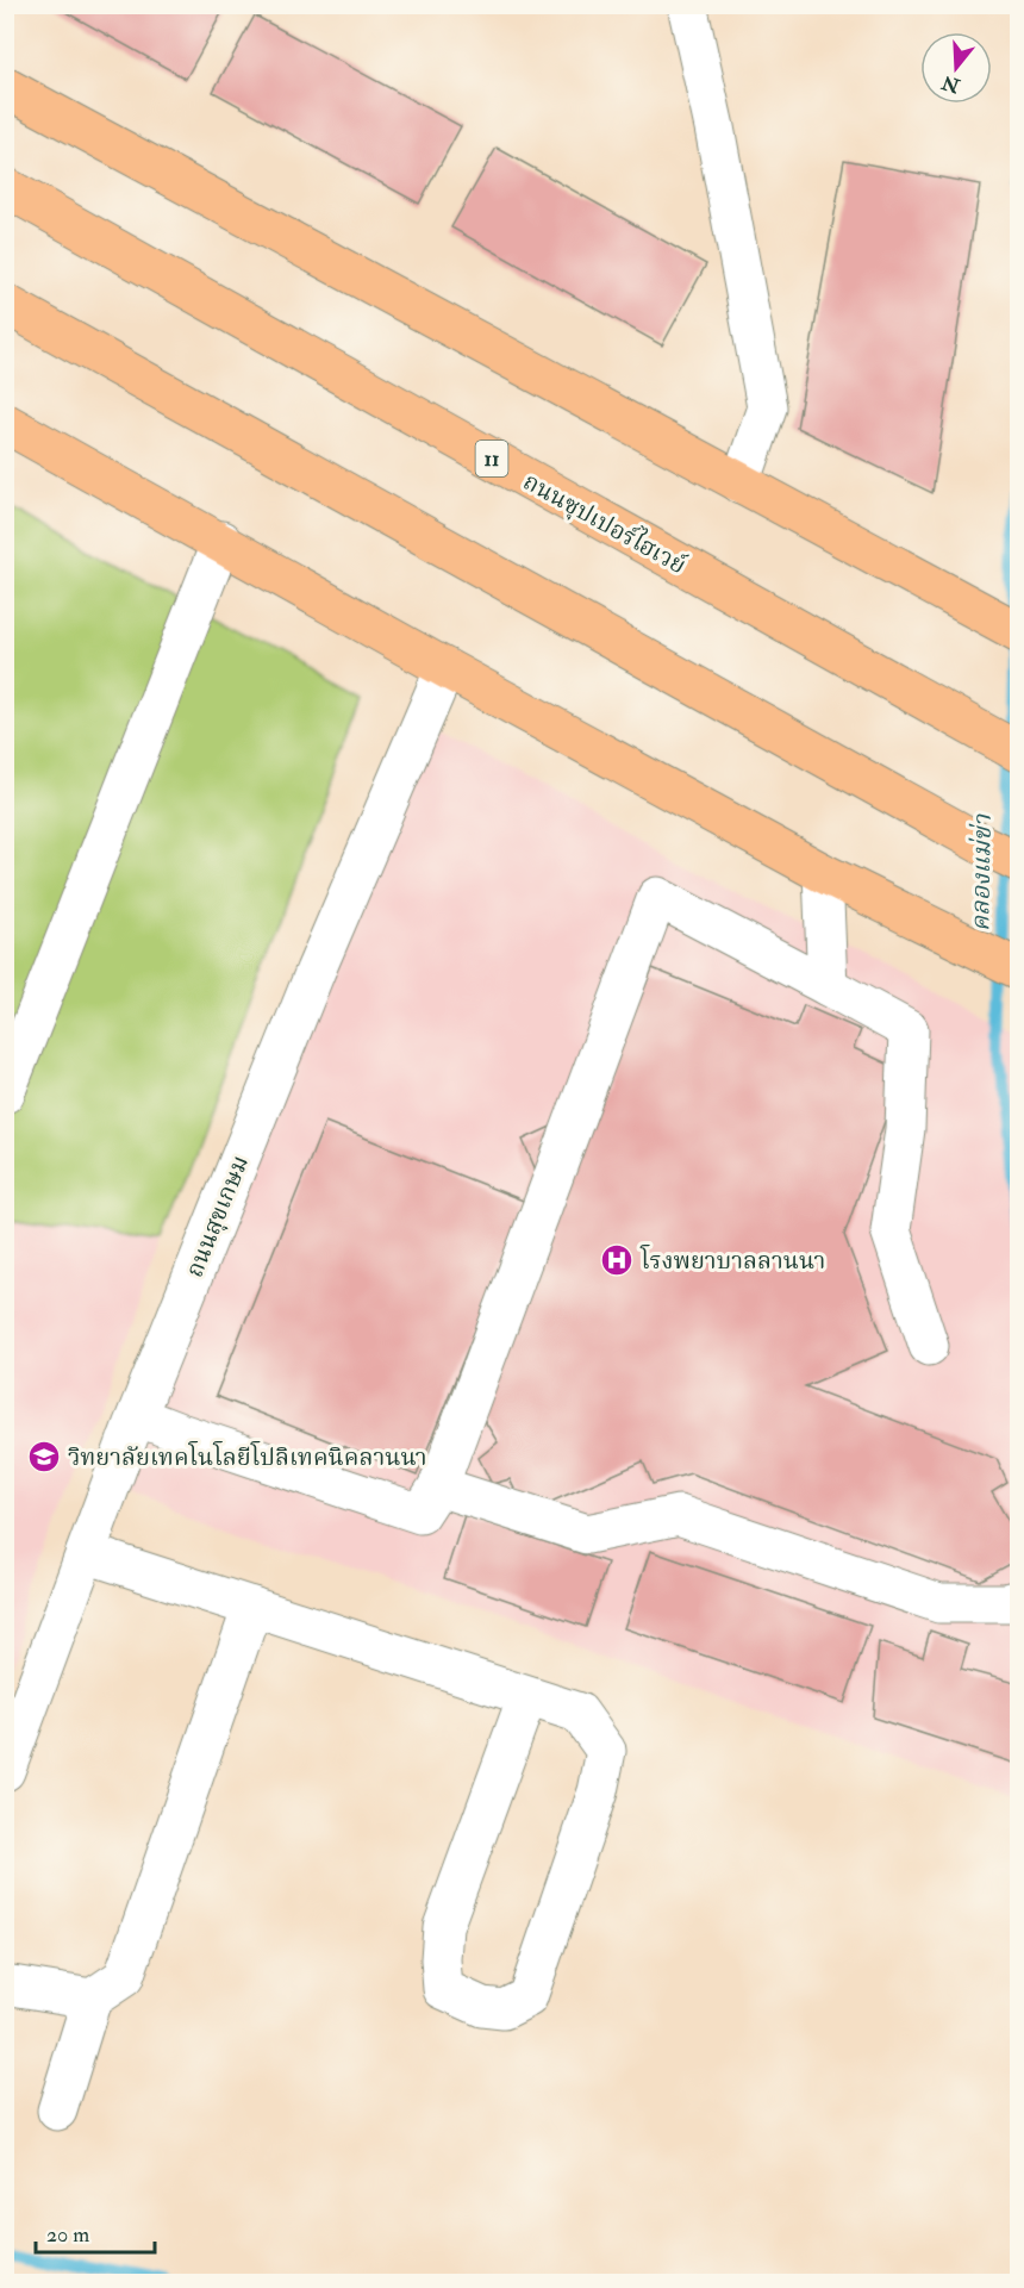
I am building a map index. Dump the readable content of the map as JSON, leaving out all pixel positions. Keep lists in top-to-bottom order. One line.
{"streets":{"main road":["11","ถนนซุปเปอร์ไฮเวย์"],"street":["ถนนสุขเกษม"]},"water":["คลองแม่ข่า"],"places":{"hospital":["โรงพยาบาลลานนา"],"school or university":["วิทยาลัยเทคโนโลยีโปลิเทคนิคลานนา"]},"scale_bar":"20 m","north":"bottom"}
